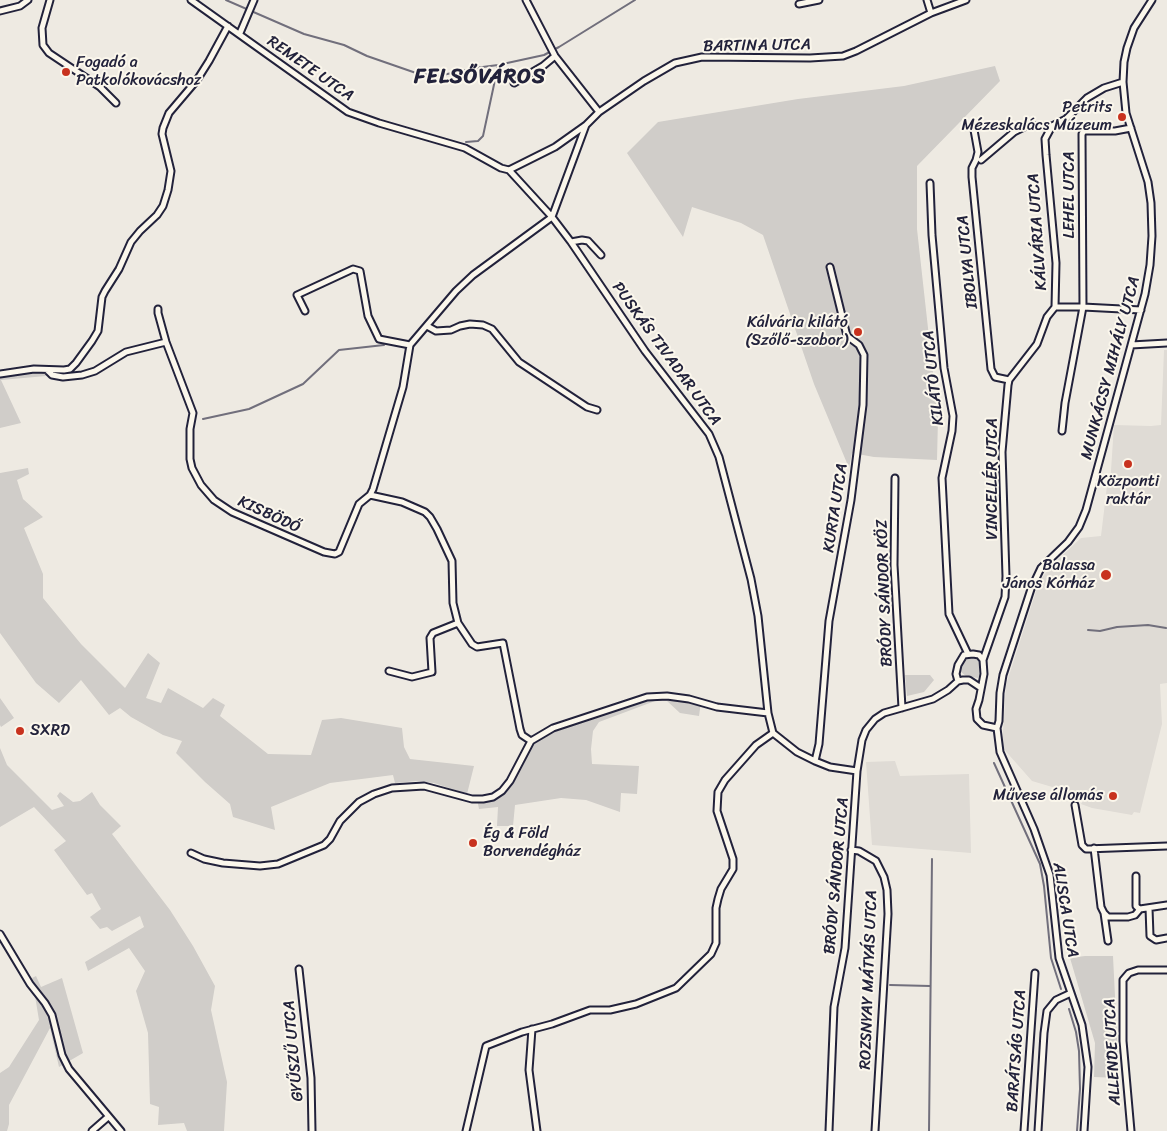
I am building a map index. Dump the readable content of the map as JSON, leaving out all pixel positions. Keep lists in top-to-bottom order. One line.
{"streets":{"street":["BARTINA UTCA","REMETE UTCA","LEHEL UTCA","KÁLVÁRIA UTCA","IBOLYA UTCA","PUSKÁS TIVADAR UTCA","MUNKÁCSY MIHÁLY UTCA","KILÁTÓ UTCA","VINCELLÉR UTCA","KURTA UTCA","KISBÖDŐ","BRÓDY SÁNDOR KÖZ","BRÓDY SÁNDOR UTCA","ALISCA UTCA","ROZSNYAY MÁTYÁS UTCA","GYŰSZŰ UTCA","BARÁTSÁG UTCA","ALLENDE UTCA"]},"crossings":[["BARTINA UTCA","REMETE UTCA"],["BARTINA UTCA","PUSKÁS TIVADAR UTCA"],["REMETE UTCA","PUSKÁS TIVADAR UTCA"],["LEHEL UTCA","MUNKÁCSY MIHÁLY UTCA"],["KÁLVÁRIA UTCA","IBOLYA UTCA"],["KÁLVÁRIA UTCA","VINCELLÉR UTCA"],["IBOLYA UTCA","VINCELLÉR UTCA"],["MUNKÁCSY MIHÁLY UTCA","VINCELLÉR UTCA"],["MUNKÁCSY MIHÁLY UTCA","ALISCA UTCA"],["VINCELLÉR UTCA","ALISCA UTCA"],["BRÓDY SÁNDOR KÖZ","BRÓDY SÁNDOR UTCA"],["BRÓDY SÁNDOR UTCA","ROZSNYAY MÁTYÁS UTCA"],["ALISCA UTCA","BARÁTSÁG UTCA"]],"districts":["FELSŐVÁROS"],"places":["Fogadó a Patkolókovácshoz","Petrits Mézeskalács Múzeum","Kálvária kilátó (Szőlő-szobor)","Központi raktár","Balassa János Kórház","SXRD","Művese állomás","Ég & Föld Borvendégház"]}
